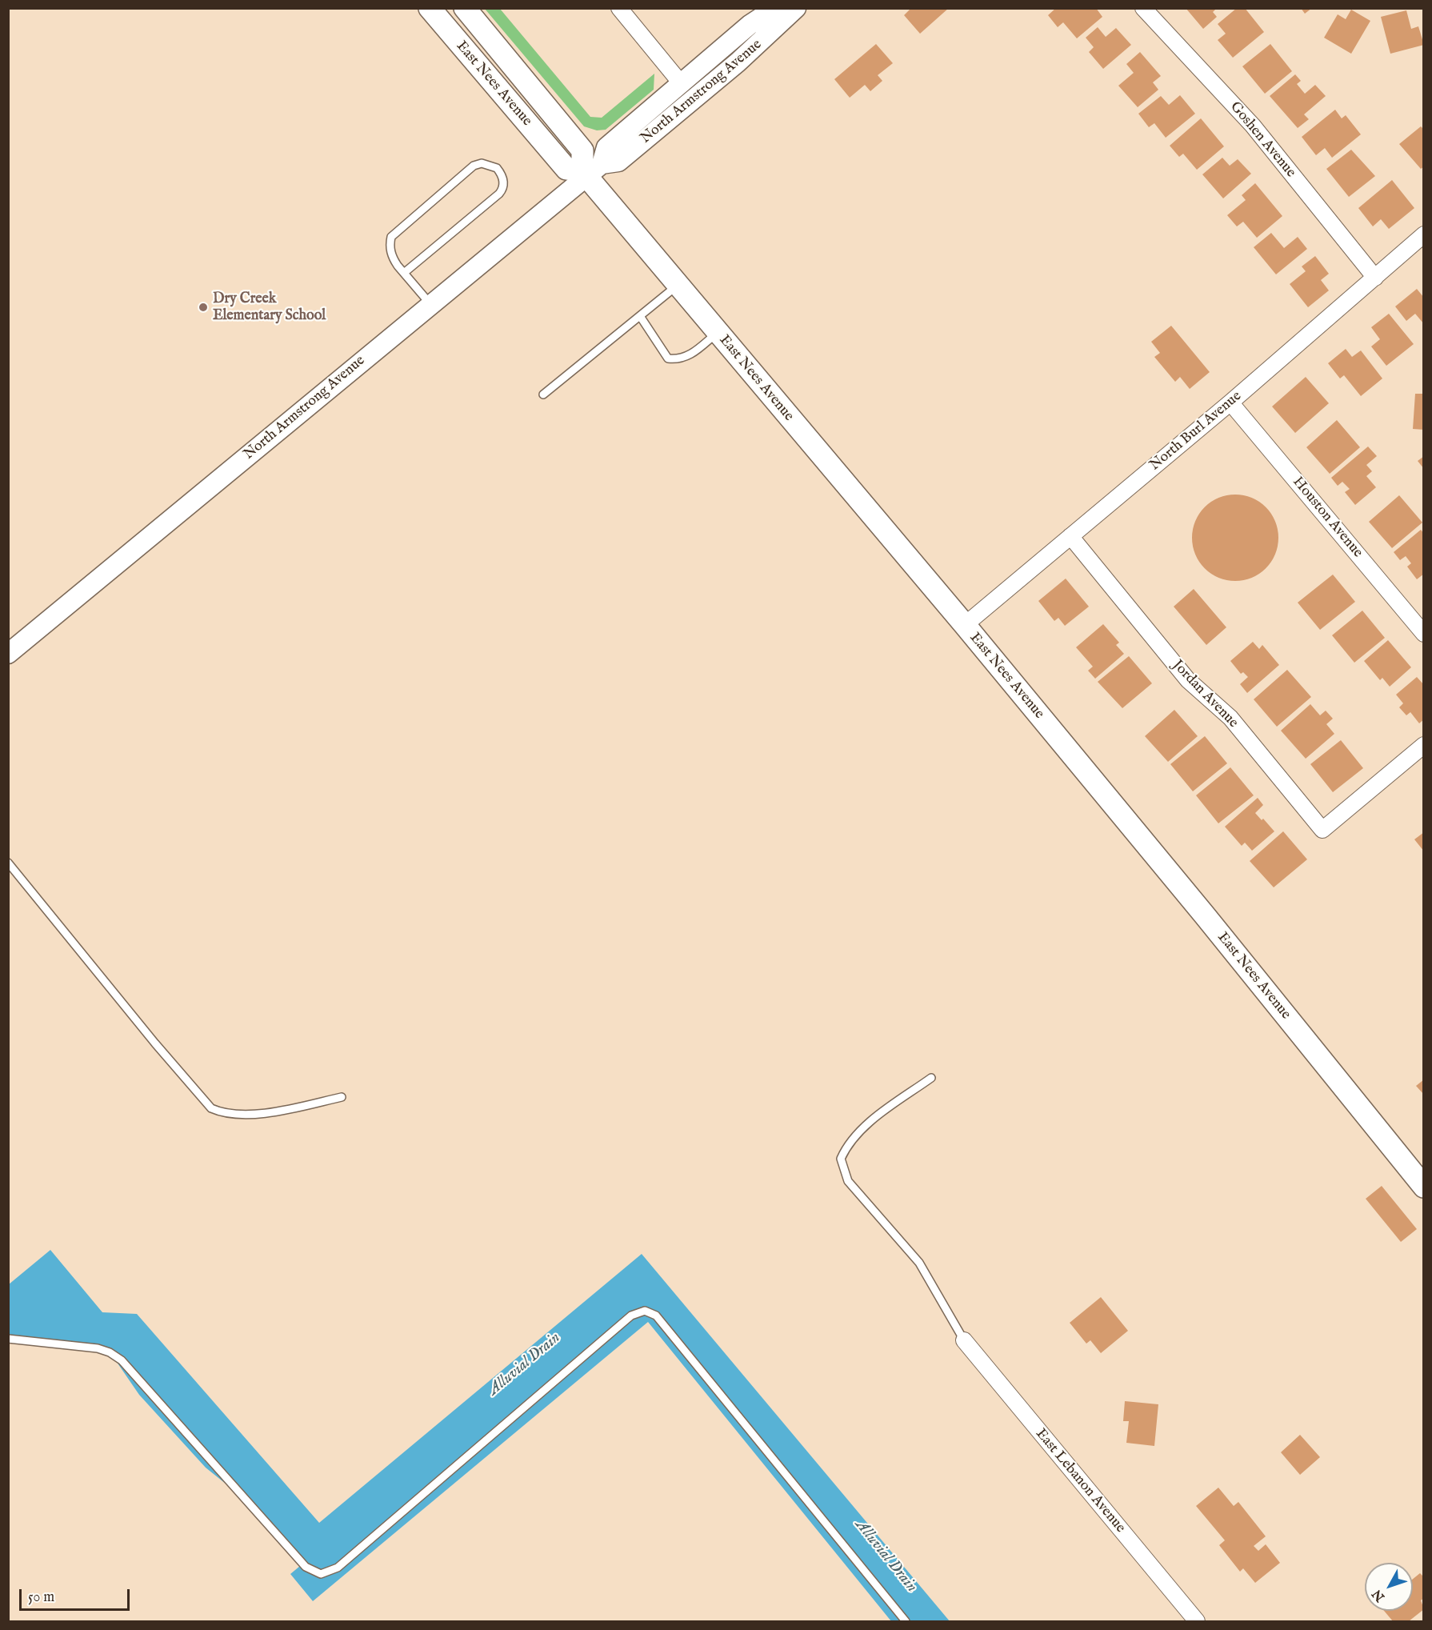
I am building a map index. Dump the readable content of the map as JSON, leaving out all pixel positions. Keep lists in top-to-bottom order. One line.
{"streets":{"main road":["East Nees Avenue"],"street":["North Armstrong Avenue","Goshen Avenue","North Burl Avenue","Houston Avenue","Jordan Avenue","East Lebanon Avenue"]},"crossings":[["East Nees Avenue","North Armstrong Avenue"],["East Nees Avenue","North Burl Avenue"],["Goshen Avenue","North Burl Avenue"],["North Burl Avenue","Houston Avenue"],["North Burl Avenue","Jordan Avenue"]],"water":["Alluvial Drain"],"places":["Dry Creek Elementary School"],"scale_bar":"50 m","north":"bottom left"}
